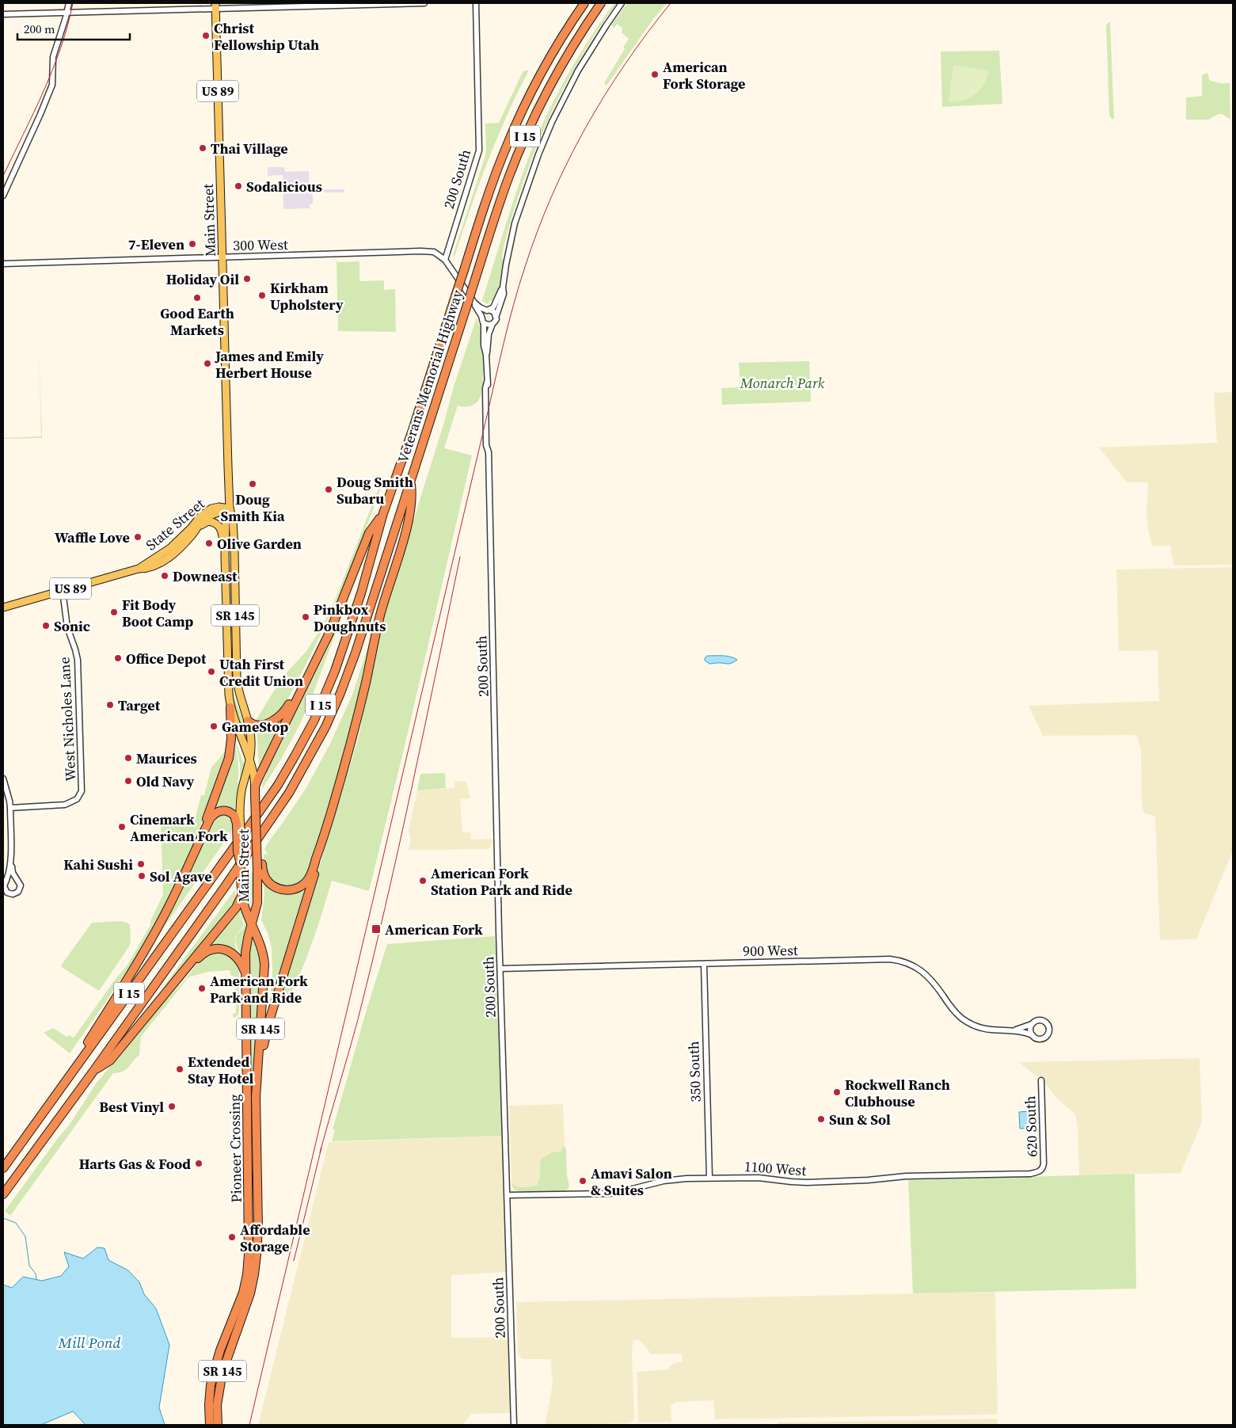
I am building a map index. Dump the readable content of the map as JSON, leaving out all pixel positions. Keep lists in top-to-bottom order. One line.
{"streets":{"highway":["I 15","Main Street","Veterans Memorial Highway","SR 145","Pioneer Crossing"],"main road":["US 89","State Street"],"street":["200 South","300 West","West Nicholes Lane","900 West","350 South","620 South","1100 West"]},"crossings":[["200 South","300 West"],["200 South","900 West"],["200 South","1100 West"],["Main Street","300 West"],["Main Street","State Street"],["Main Street","Pioneer Crossing"],["State Street","West Nicholes Lane"],["900 West","350 South"],["350 South","1100 West"],["620 South","1100 West"]],"water":["Mill Pond"],"parks":["Monarch Park"],"places":{"other":["Christ Fellowship Utah","American Fork Storage","Thai Village","Sodalicious","7-Eleven","Holiday Oil","Kirkham Upholstery","Good Earth Markets","James and Emily Herbert House","Doug Smith Kia","Doug Smith Subaru","Waffle Love","Olive Garden","Downeast","Fit Body Boot Camp","Pinkbox Doughnuts","Sonic","Office Depot","Utah First Credit Union","Target","GameStop","Maurices","Old Navy","Cinemark American Fork","Kahi Sushi","Sol Agave","American Fork Station Park and Ride","American Fork Park and Ride","Extended Stay Hotel","Rockwell Ranch Clubhouse","Best Vinyl","Sun & Sol","Harts Gas & Food","Amavi Salon & Suites","Affordable Storage"],"transit":["American Fork"]},"scale_bar":"200 m"}
